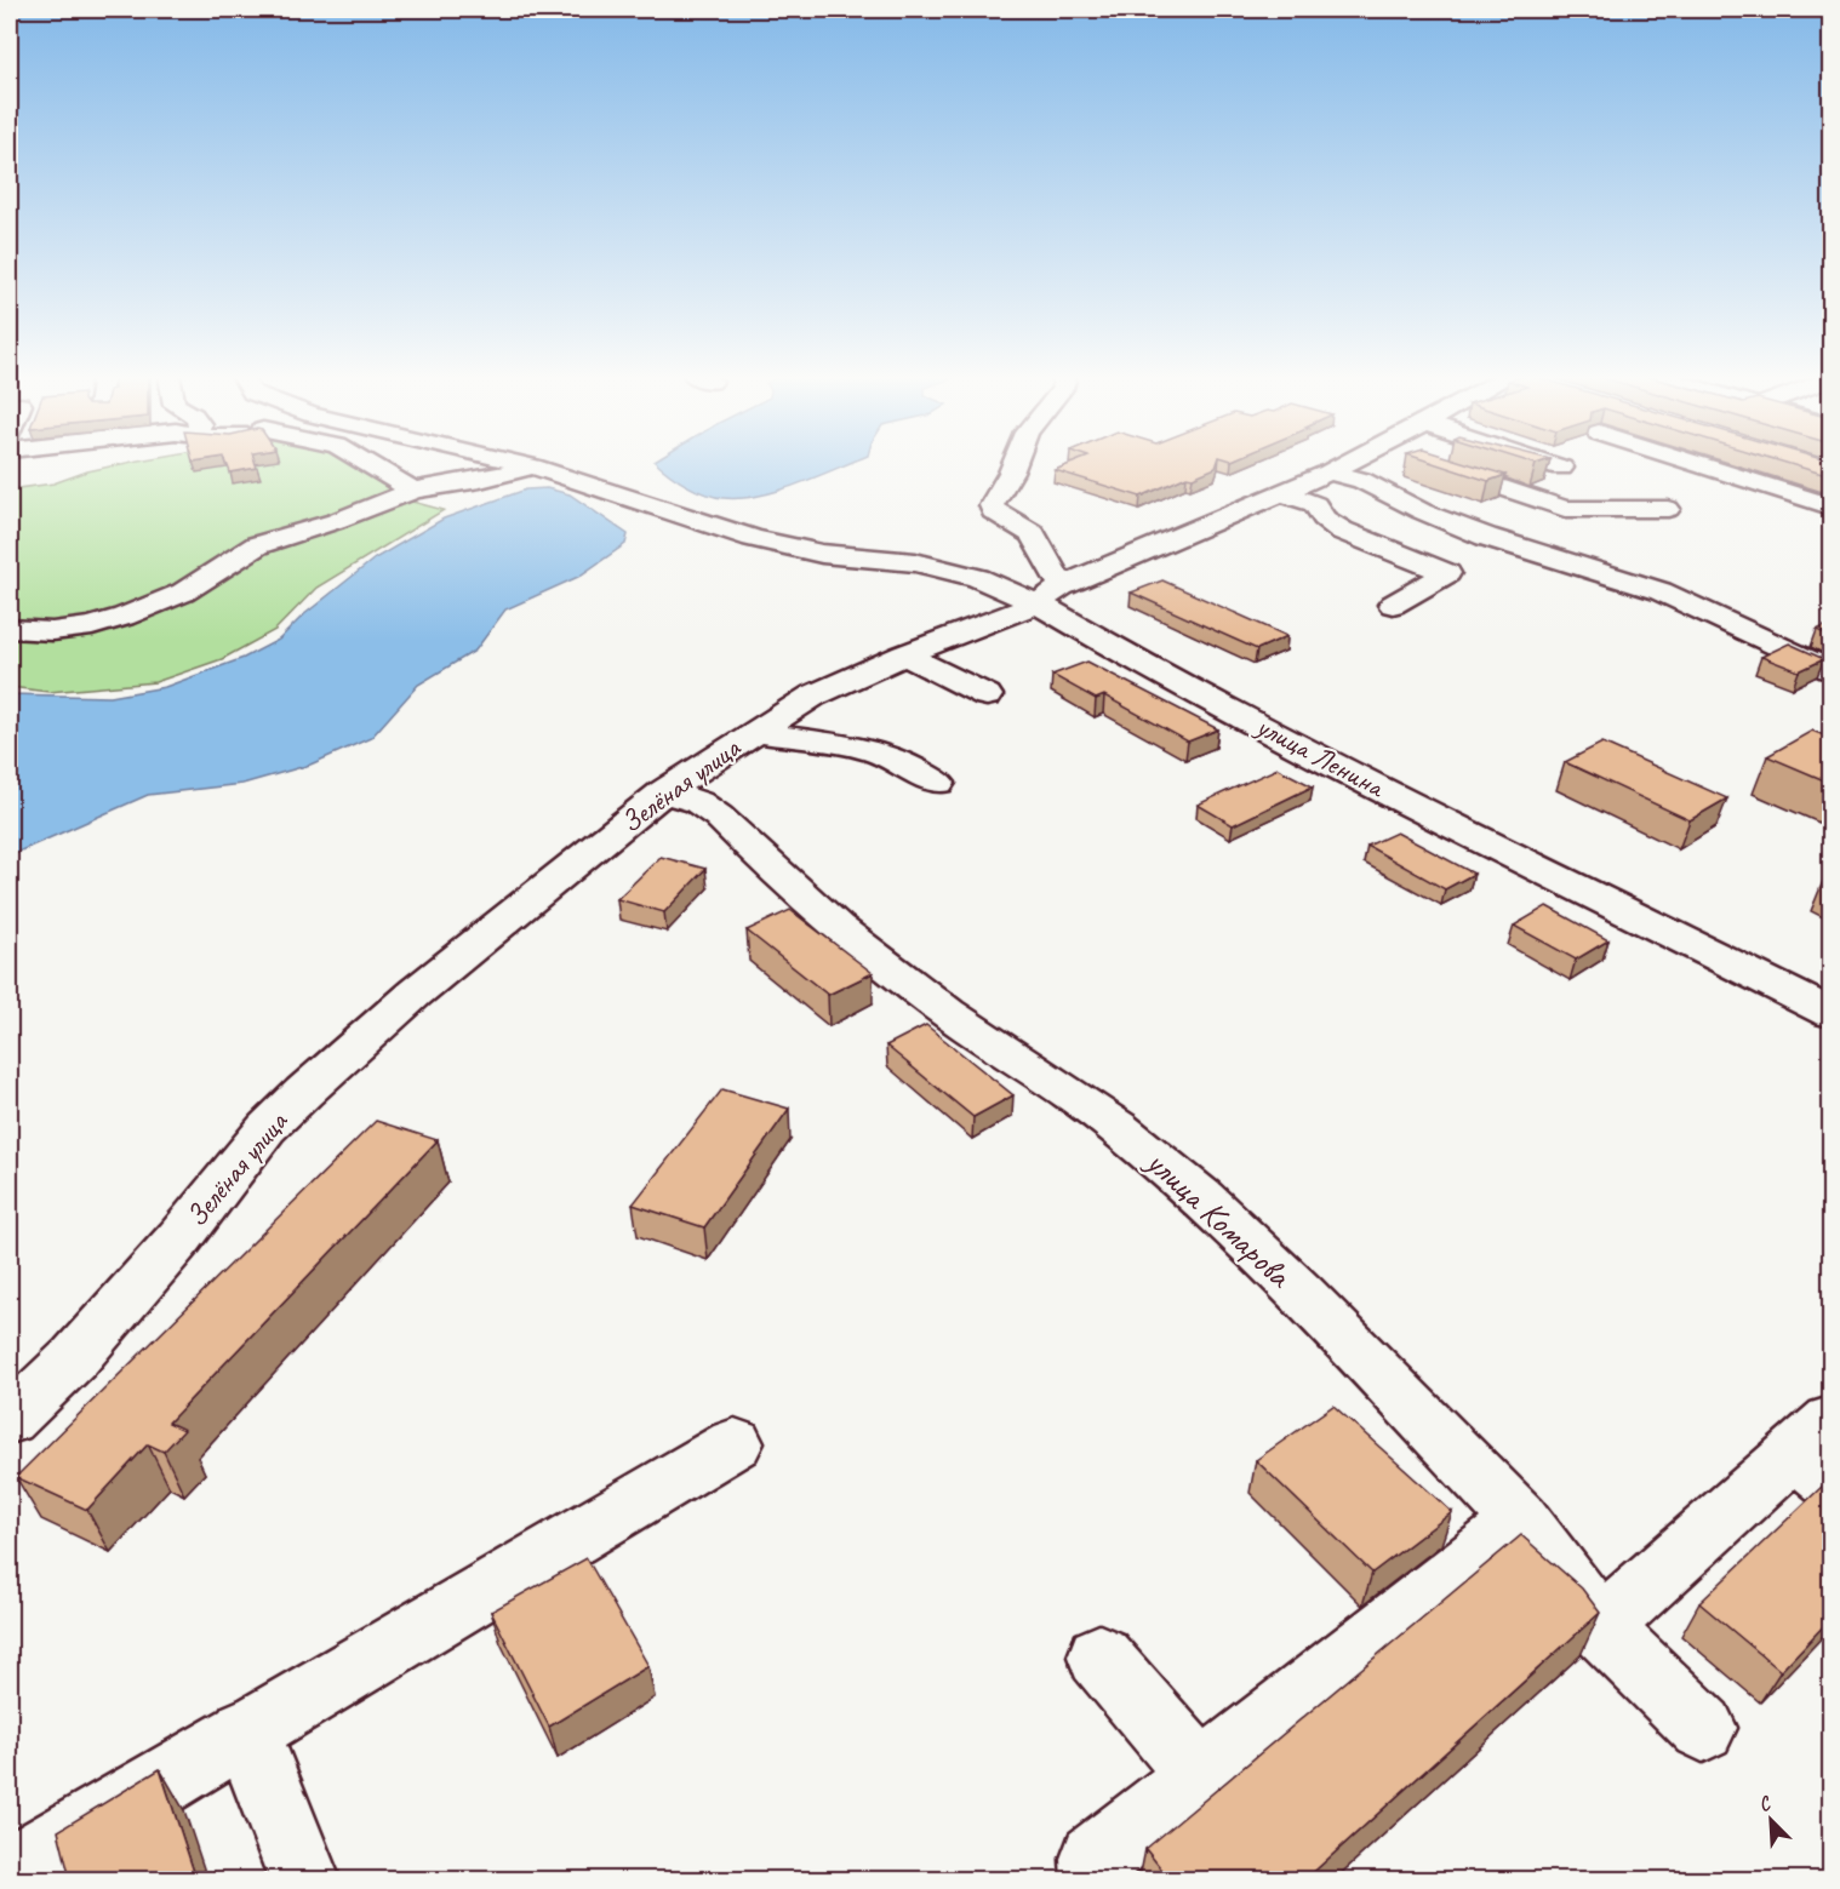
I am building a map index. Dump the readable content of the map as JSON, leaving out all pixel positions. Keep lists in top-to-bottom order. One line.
{"streets":{"street":["улица Ленина","Зелёная улица","улица Комарова"]},"crossings":[["улица Ленина","Зелёная улица"],["Зелёная улица","улица Комарова"]],"north":"top left"}
